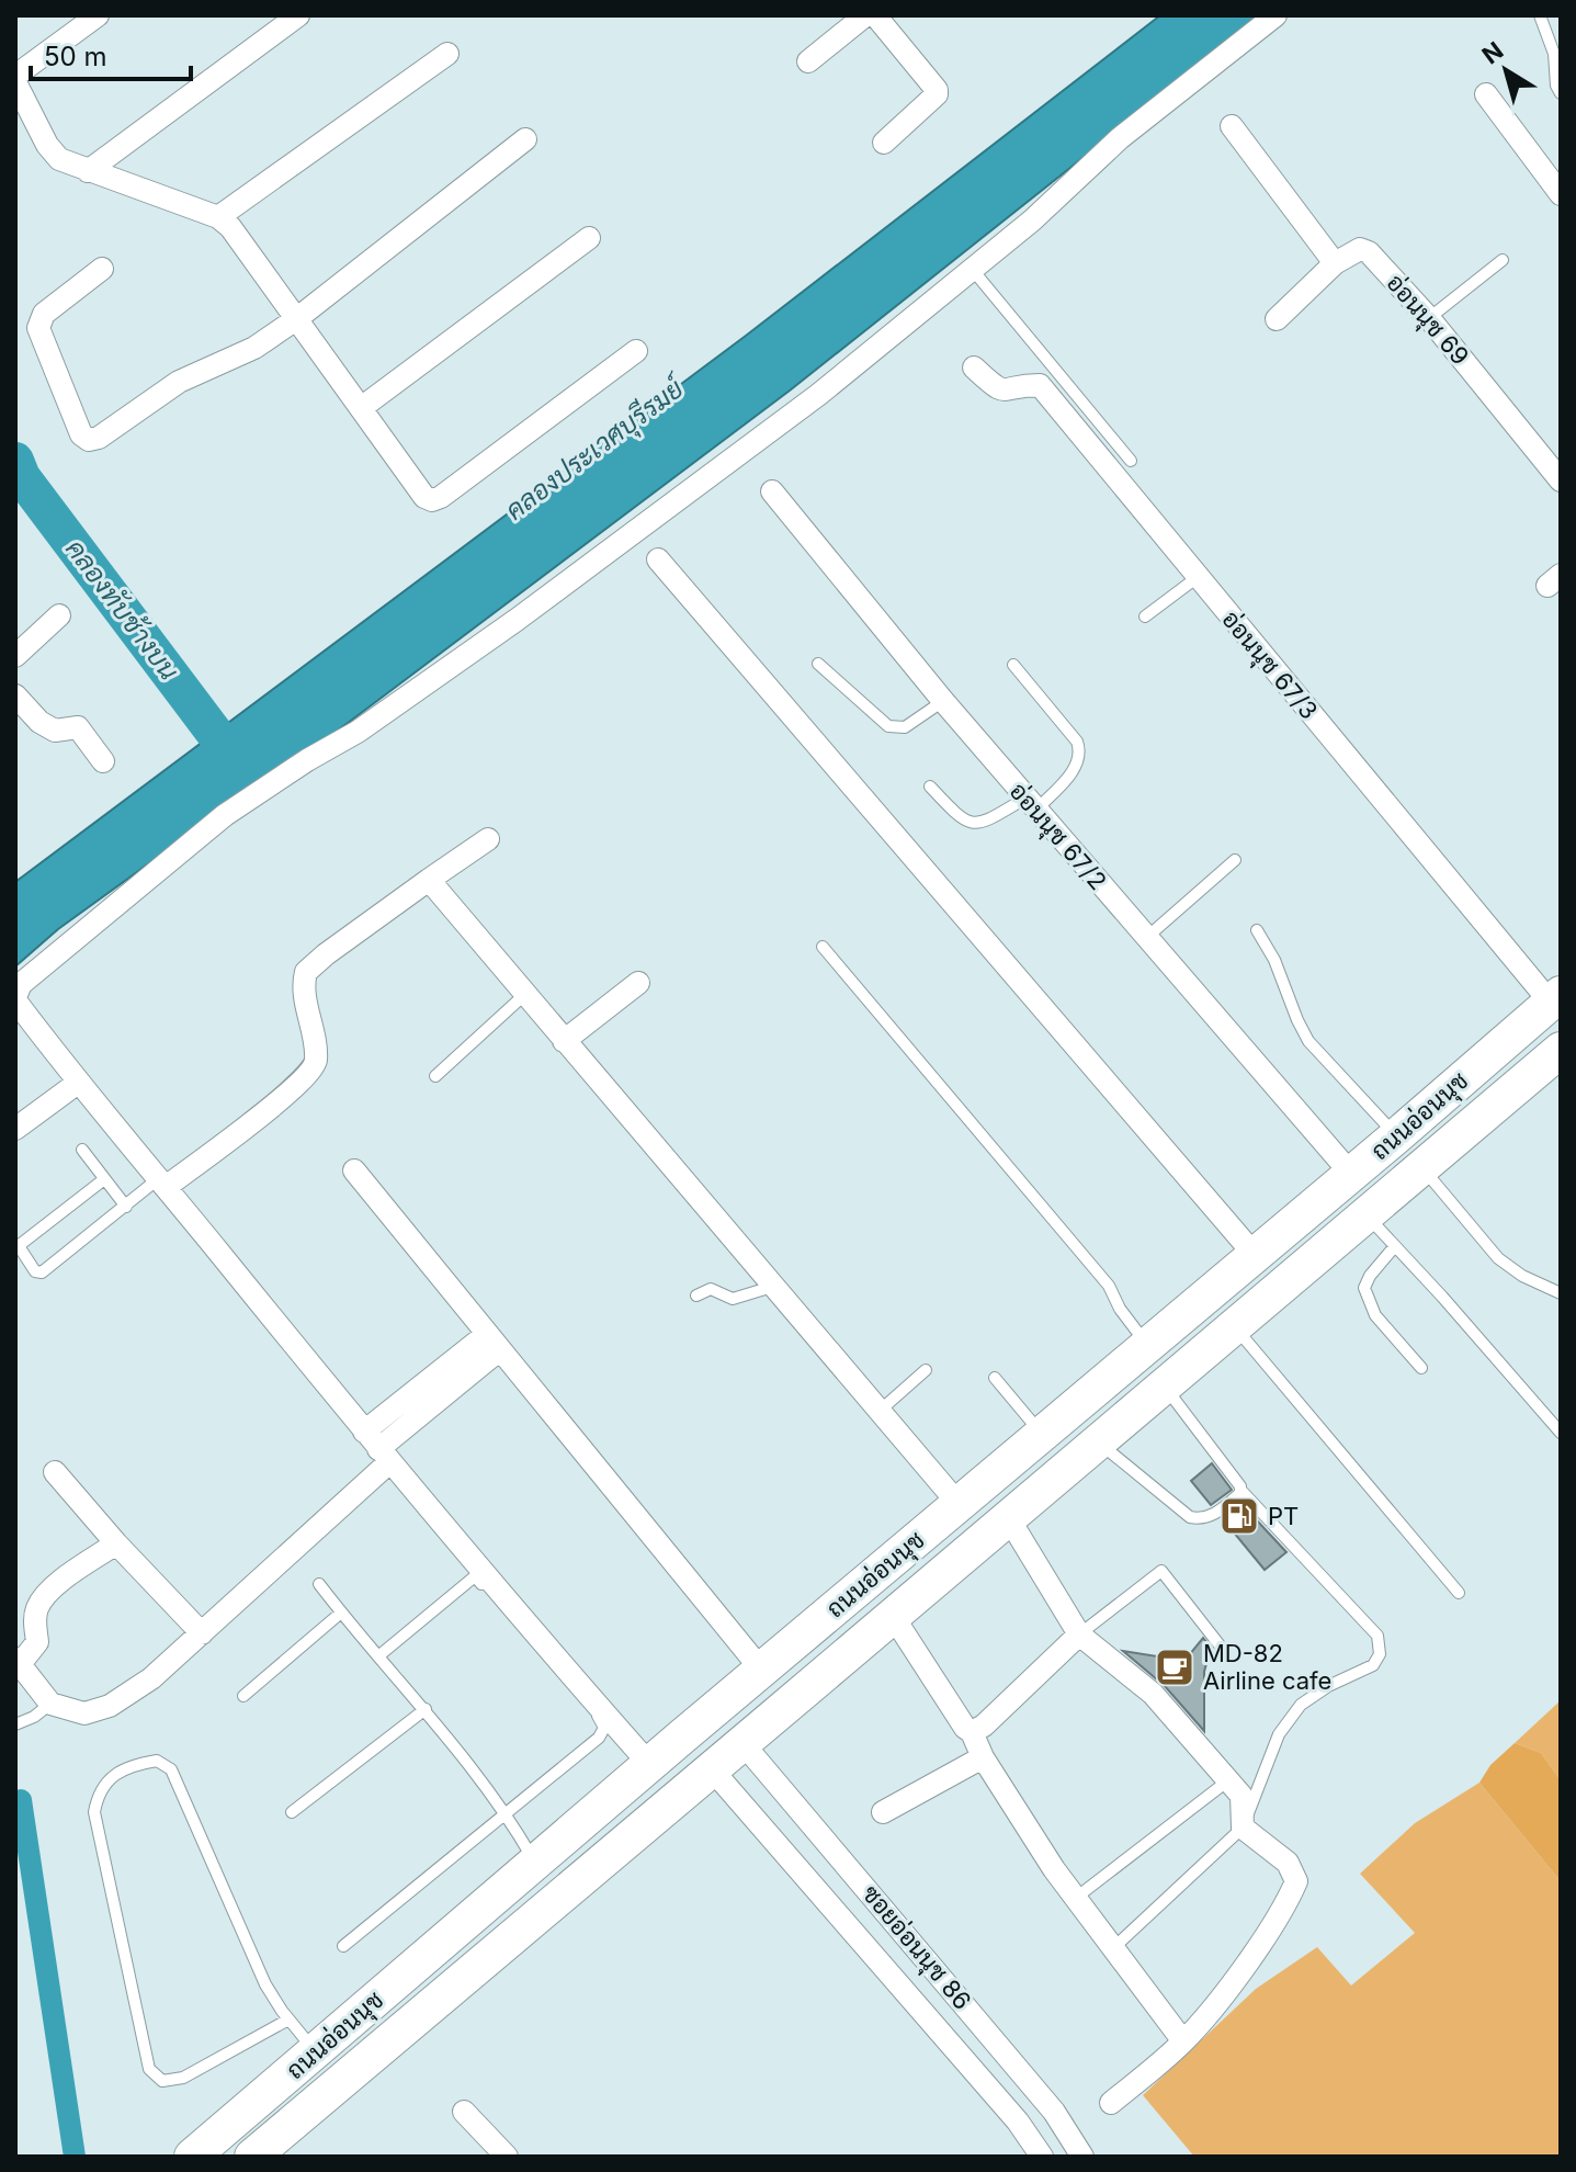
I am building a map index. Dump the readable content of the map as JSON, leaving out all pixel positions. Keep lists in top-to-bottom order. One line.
{"streets":{"main road":["ถนนอ่อนนุช"],"street":["อ่อนนุช 69","อ่อนนุช 67/3","อ่อนนุช 67/2","ซอยอ่อนนุช 86"]},"crossings":[["อ่อนนุช 67/3","ถนนอ่อนนุช"],["อ่อนนุช 67/2","ถนนอ่อนนุช"],["ถนนอ่อนนุช","ซอยอ่อนนุช 86"]],"water":["คลองประเวศบุรีรมย์","คลองทับช้างบน"],"places":{"fuel station":["PT"],"cafe":["MD-82 Airline cafe"]},"scale_bar":"50 m","north":"top left"}
